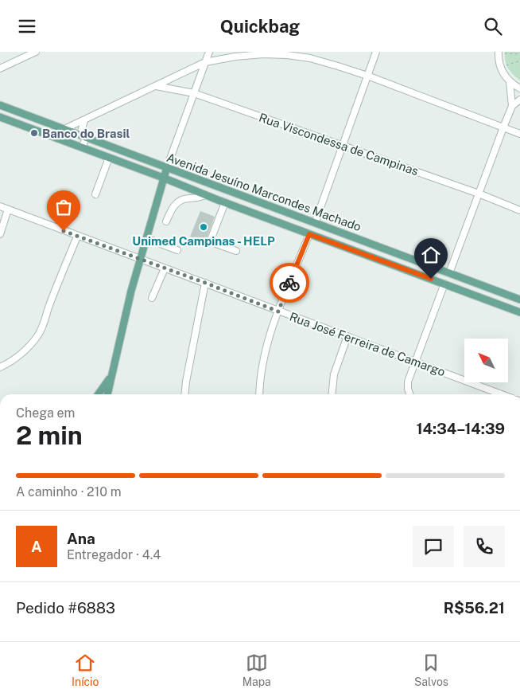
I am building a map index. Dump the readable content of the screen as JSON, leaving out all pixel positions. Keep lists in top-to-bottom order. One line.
{"streets":{"main road":["Avenida Jesuíno Marcondes Machado"],"street":["Rua Viscondessa de Campinas","Rua José Ferreira de Camargo"]},"places":["Banco do Brasil","Unimed Campinas - HELP"],"north":"top left","page":{"header":"Quickbag","heading":["2 min","Chega em","14:34–14:39"],"panel":["Ana","Entregador · 4.4","Pedido #6883","R$56.21"],"bar":"A caminho · 210 m","round":"A","tabs":["Início","Mapa","Salvos"]}}
